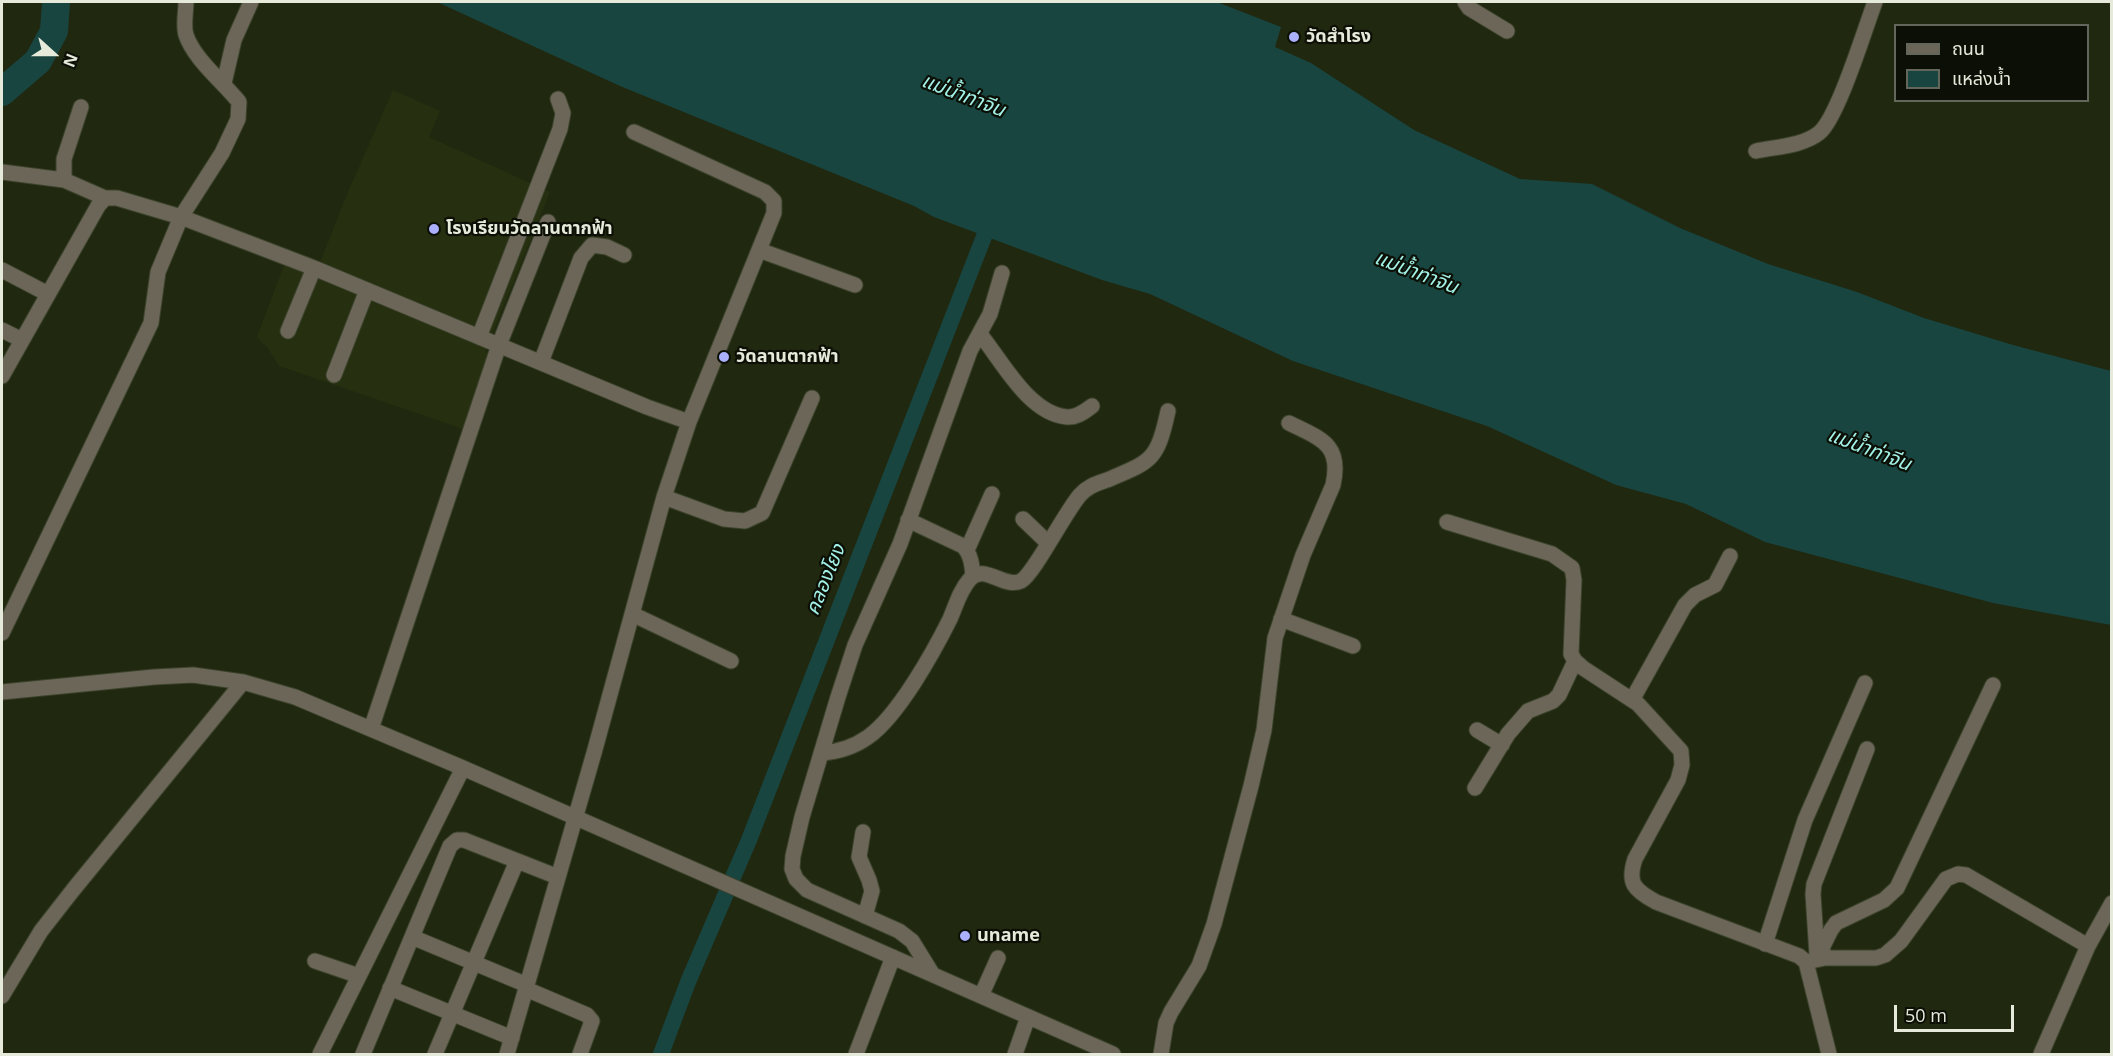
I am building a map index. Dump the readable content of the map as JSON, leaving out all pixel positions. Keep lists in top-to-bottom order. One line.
{"water":["แม่น้ำท่าจีน","คลองโยง"],"places":["วัดสำโรง","โรงเรียนวัดลานตากฟ้า","วัดลานตากฟ้า","uname"],"legend":["ถนน","แหล่งน้ำ"],"scale_bar":"50 m","north":"right"}
